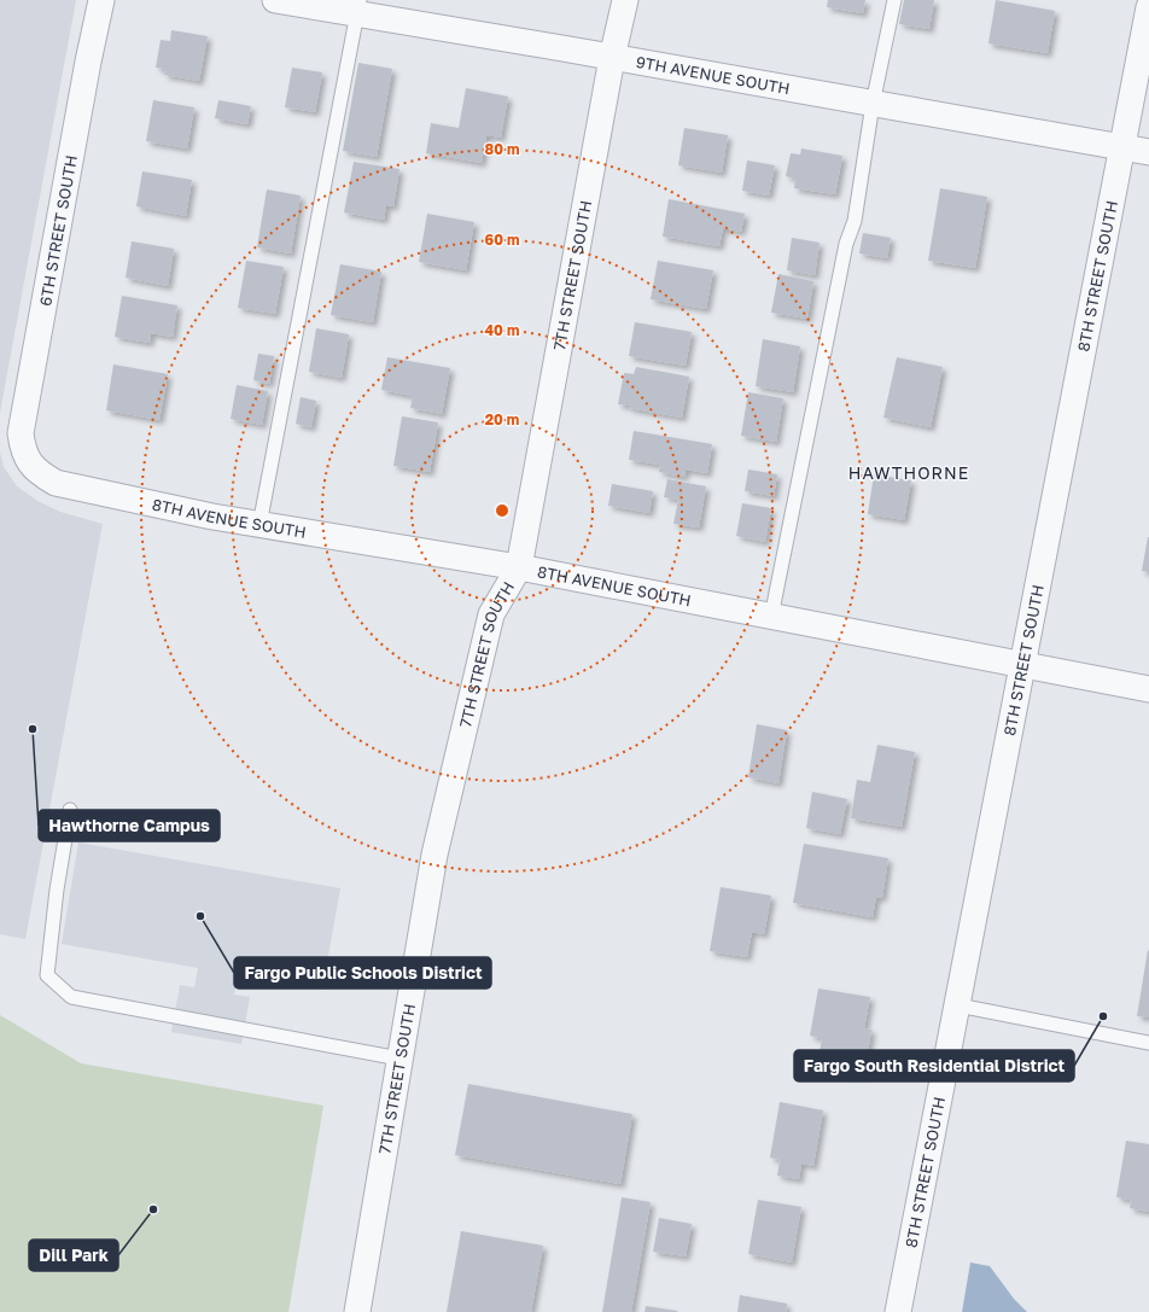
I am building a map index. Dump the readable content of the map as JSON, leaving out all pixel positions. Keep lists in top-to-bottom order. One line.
{"streets":{"street":["9TH AVENUE SOUTH","6TH STREET SOUTH","7TH STREET SOUTH","8TH STREET SOUTH","8TH AVENUE SOUTH"]},"crossings":[["9TH AVENUE SOUTH","7TH STREET SOUTH"],["9TH AVENUE SOUTH","8TH STREET SOUTH"],["6TH STREET SOUTH","8TH AVENUE SOUTH"],["7TH STREET SOUTH","8TH AVENUE SOUTH"],["8TH STREET SOUTH","8TH AVENUE SOUTH"]],"districts":["HAWTHORNE"],"places":["Hawthorne Campus","Fargo Public Schools District","Fargo South Residential District","Dill Park"],"rings":["80 m","60 m","40 m","20 m"]}
